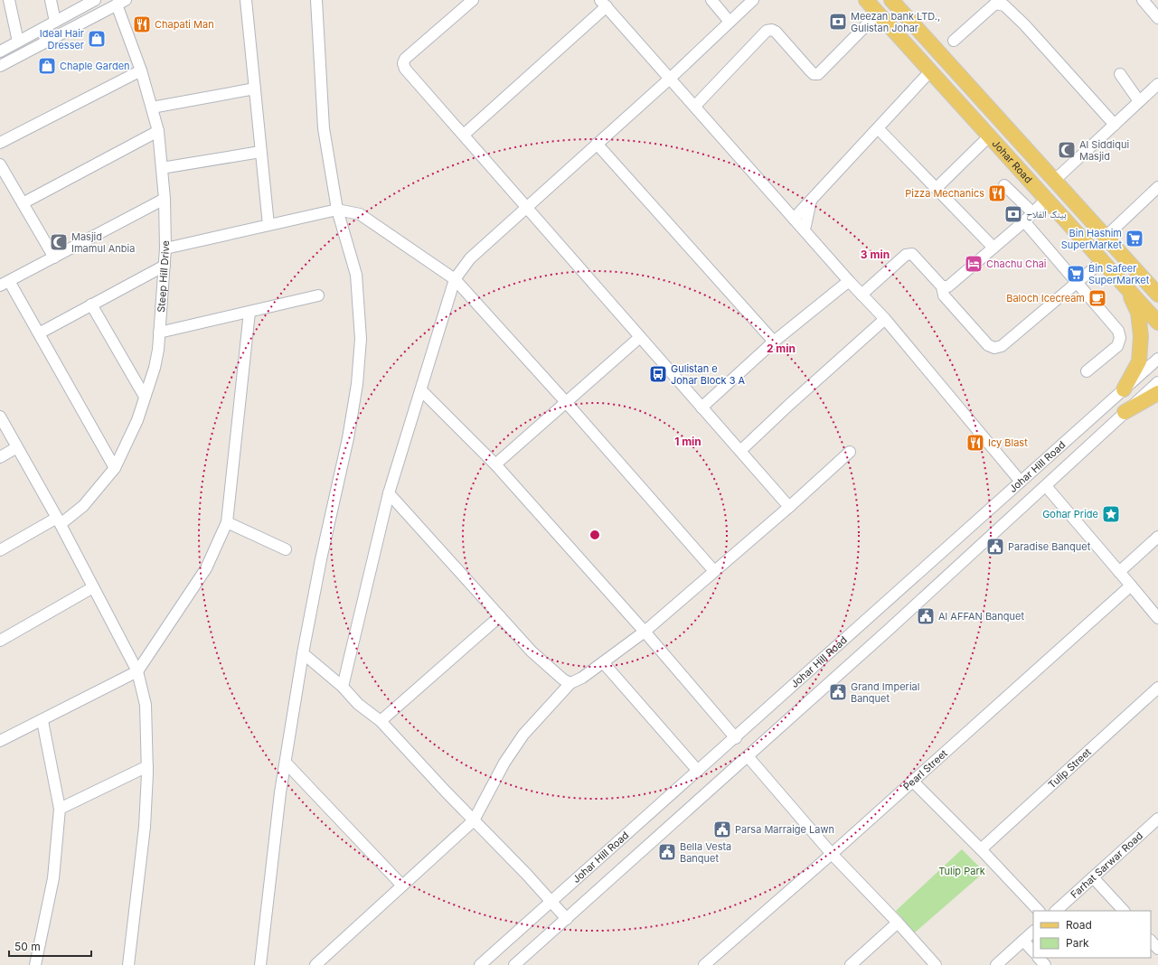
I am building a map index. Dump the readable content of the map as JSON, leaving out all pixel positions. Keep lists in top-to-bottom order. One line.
{"streets":{"main road":["Johar Road"],"street":["Steep Hill Drive","Johar Hill Road","Tulip Street","Pearl Street","Farhat Sarwar Road"]},"parks":["Tulip Park"],"places":{"bank":["Meezan bank LTD., Gulistan Johar","بینک الفلاح"],"restaurant":["Chapati Man","Pizza Mechanics","Icy Blast"],"shop":["Ideal Hair Dresser","Chaple Garden"],"mosque":["Al Siddiqui Masjid","Masjid Imamul Anbia"],"supermarket":["Bin Hashim SuperMarket","Bin Safeer SuperMarket"],"hotel":["Chachu Chai"],"cafe":["Baloch Icecream"],"bus stop":["Gulistan e Johar Block 3 A"],"place":["Gohar Pride"],"public building":["Paradise Banquet","Al AFFAN Banquet","Grand Imperial Banquet","Parsa Marraige Lawn","Bella Vesta Banquet"]},"legend":["Road","Park"],"scale_bar":"50 m","rings":["3 min","2 min","1 min"]}
